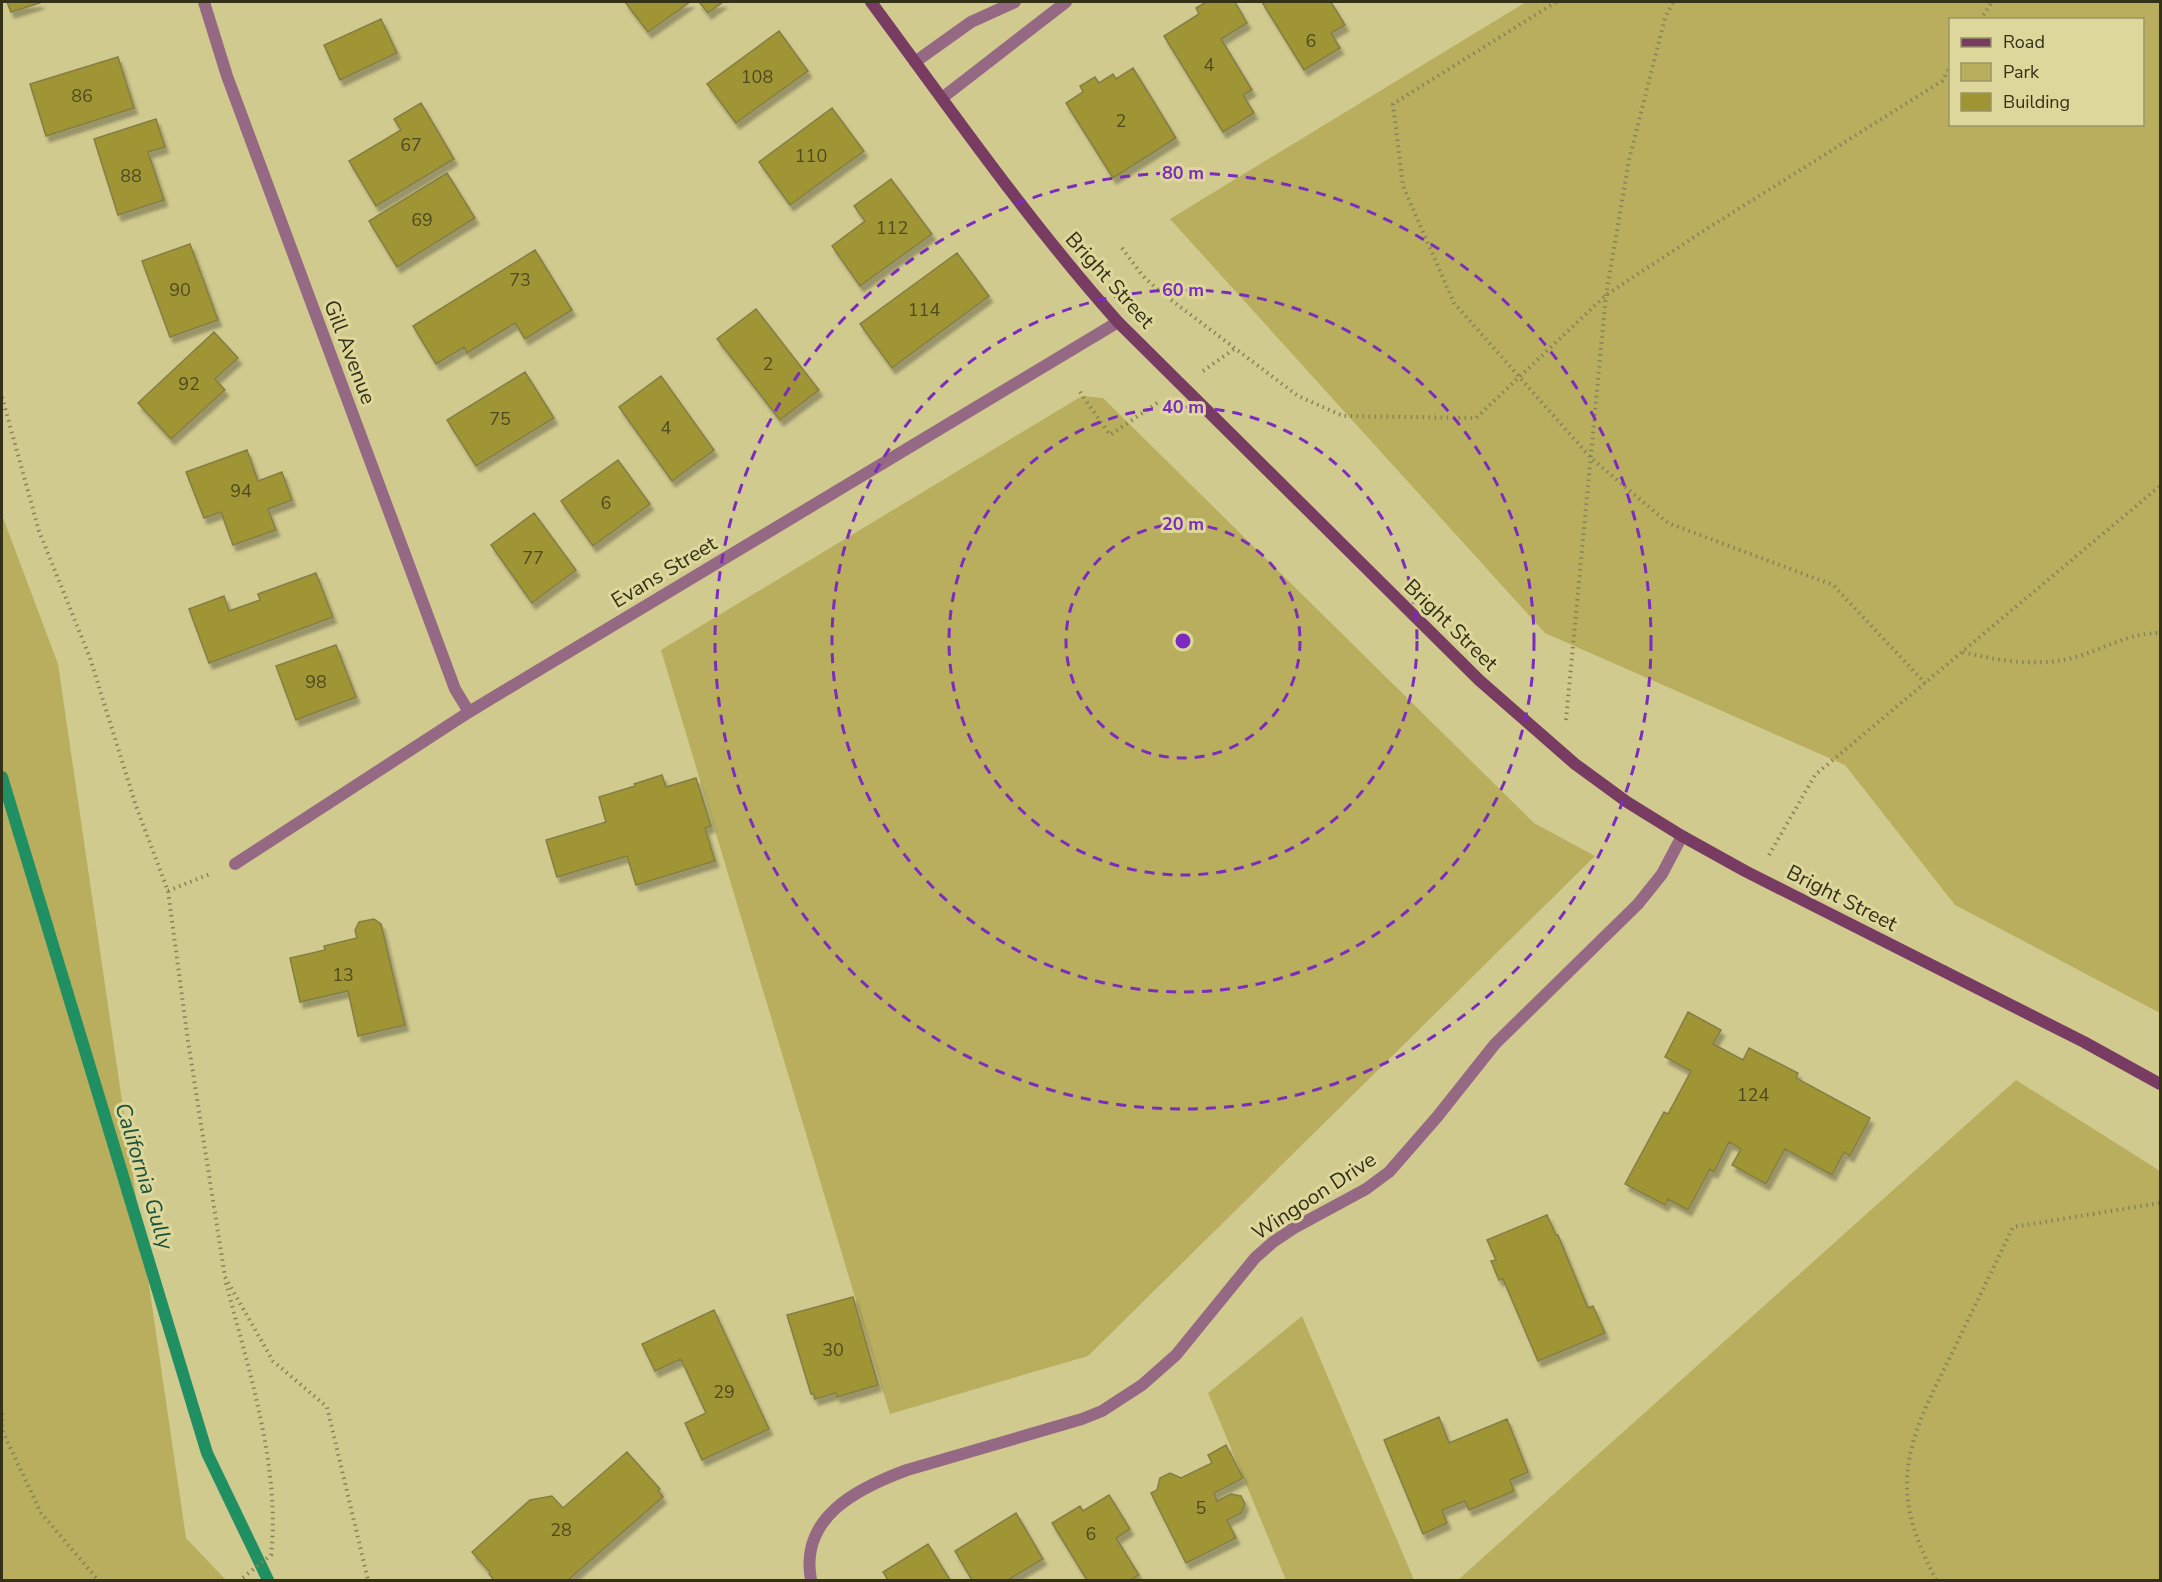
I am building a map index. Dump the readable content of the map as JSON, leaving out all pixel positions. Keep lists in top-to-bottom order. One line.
{"streets":{"street":["Bright Street","Gill Avenue","Evans Street","Wingoon Drive"]},"crossings":[["Bright Street","Evans Street"],["Bright Street","Wingoon Drive"],["Gill Avenue","Evans Street"]],"water":["California Gully"],"house_numbers":["6","4","108","86","2","67","110","88","69","112","73","90","114","2","92","75","4","94","6","77","98","13","124","30","29","5","28","6"],"legend":["Road","Park","Building"],"rings":["80 m","60 m","40 m","20 m"]}
